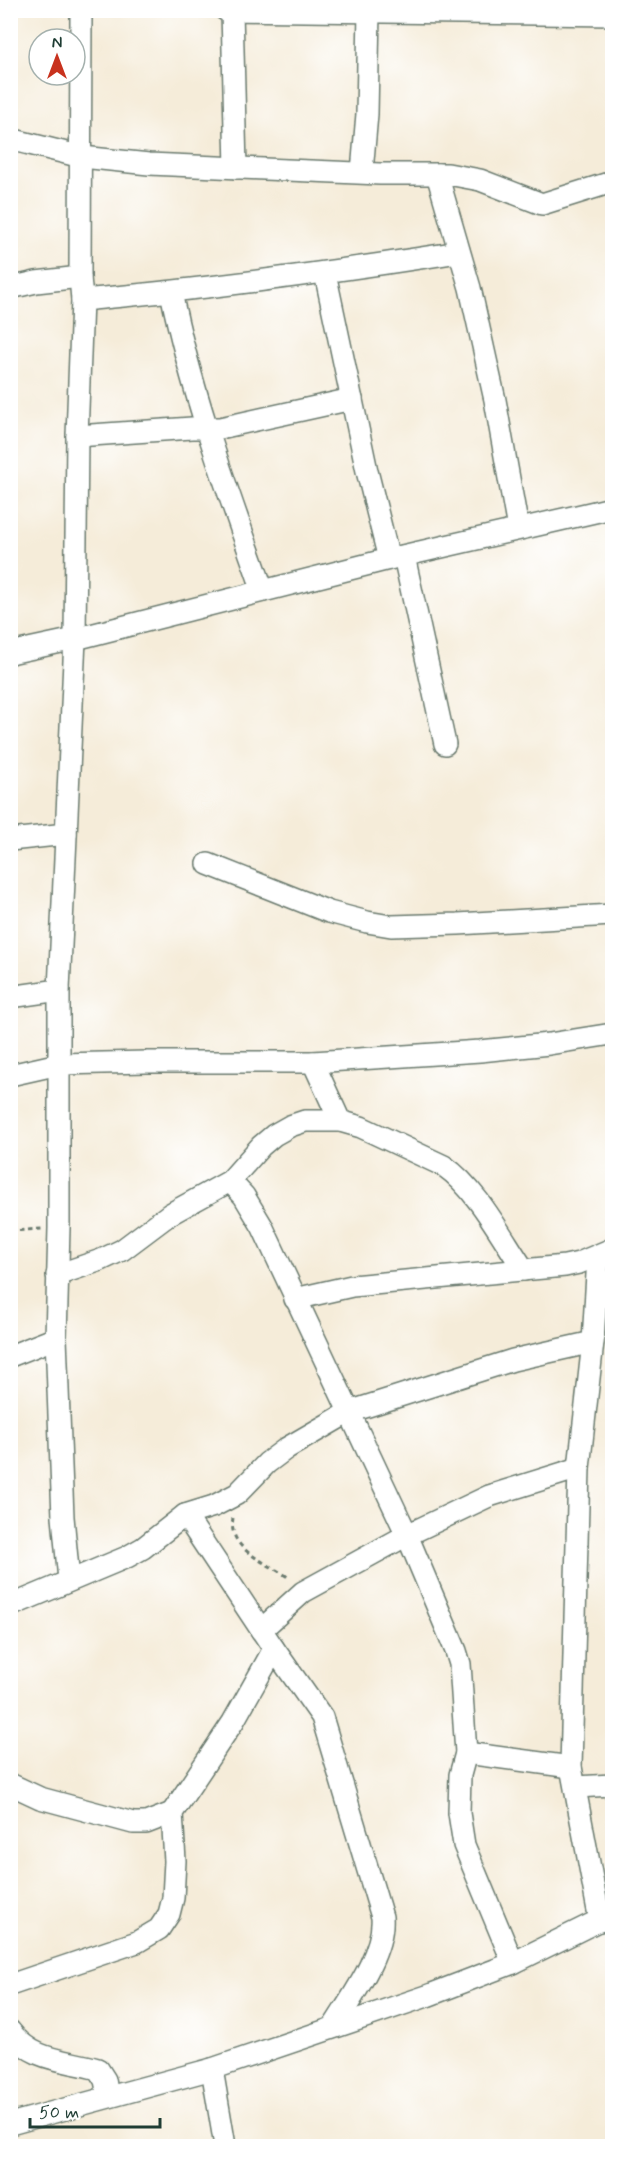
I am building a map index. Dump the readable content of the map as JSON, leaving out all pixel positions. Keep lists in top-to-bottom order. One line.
{"scale_bar":"50 m","north":"top"}
